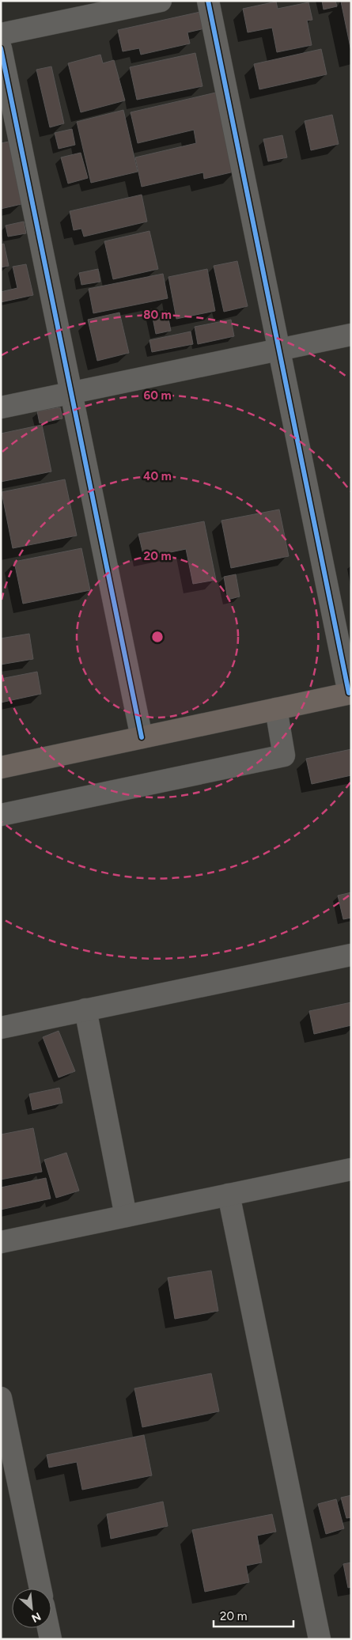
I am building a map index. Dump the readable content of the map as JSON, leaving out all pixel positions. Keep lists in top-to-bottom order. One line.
{"scale_bar":"20 m","north":"bottom right","rings":["80 m","60 m","40 m","20 m"]}
